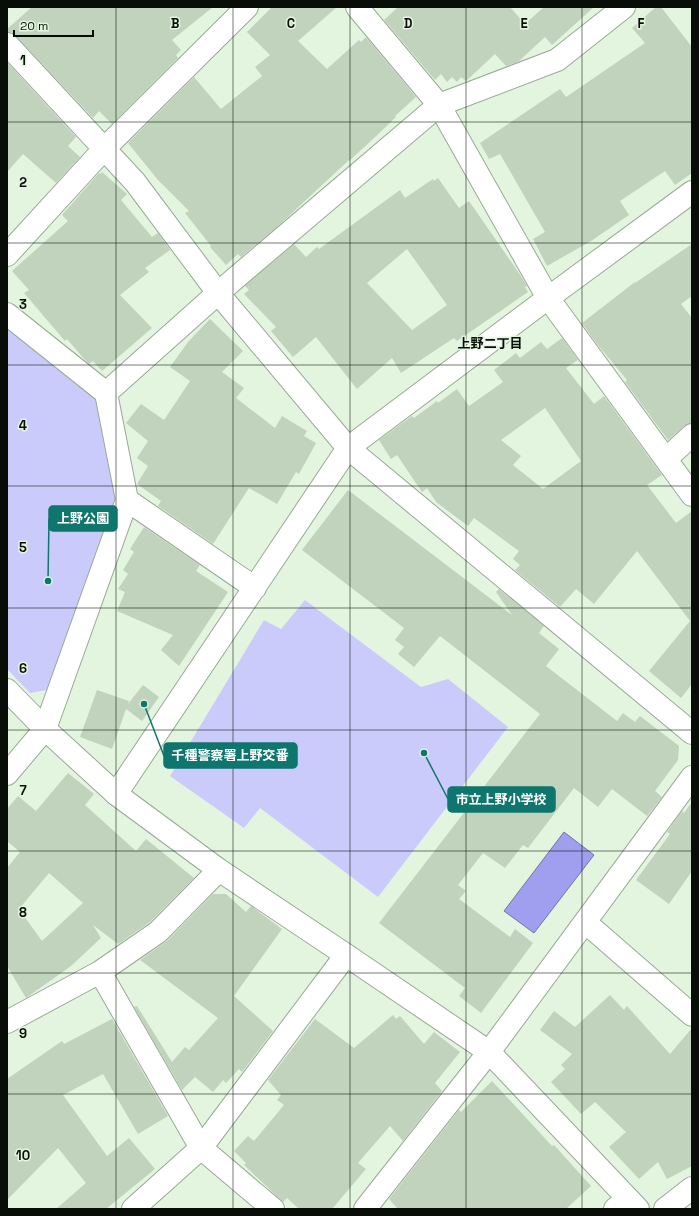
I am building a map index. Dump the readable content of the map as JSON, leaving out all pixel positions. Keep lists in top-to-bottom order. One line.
{"districts":["上野二丁目"],"places":["上野公園","千種警察署上野交番","市立上野小学校"],"scale_bar":"20 m","grid":{"columns":["B","C","D","E","F"],"rows":["1","2","3","4","5","6","7","8","9","10"]}}
